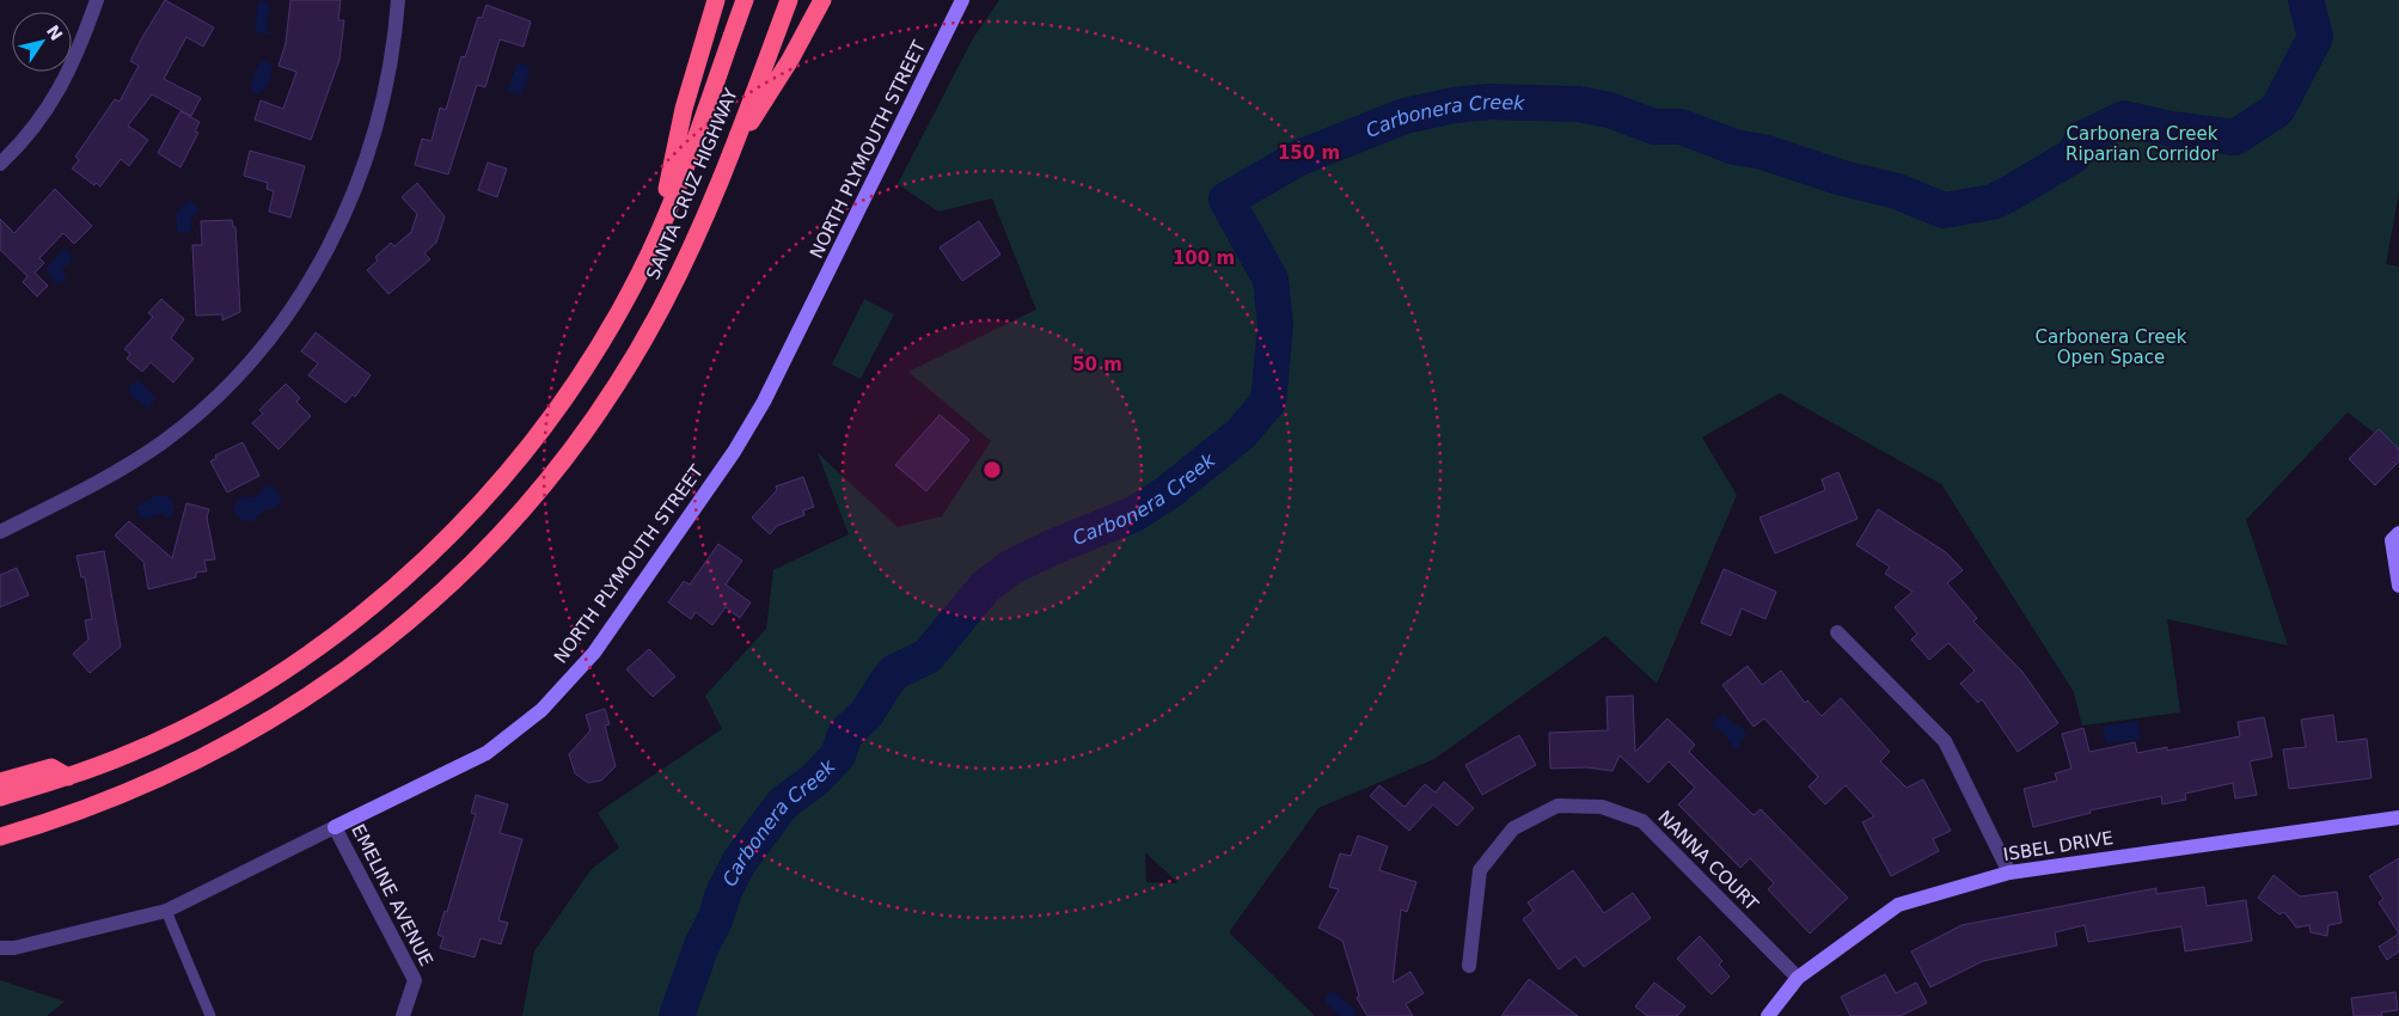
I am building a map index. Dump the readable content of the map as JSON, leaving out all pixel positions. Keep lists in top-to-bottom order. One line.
{"streets":{"highway":["SANTA CRUZ HIGHWAY"],"street":["NORTH PLYMOUTH STREET","ISBEL DRIVE","NANNA COURT","EMELINE AVENUE"]},"crossings":[["NORTH PLYMOUTH STREET","EMELINE AVENUE"],["ISBEL DRIVE","NANNA COURT"]],"water":["Carbonera Creek"],"parks":["Carbonera Creek Riparian Corridor","Carbonera Creek Open Space"],"north":"top right","rings":["150 m","100 m","50 m"]}
